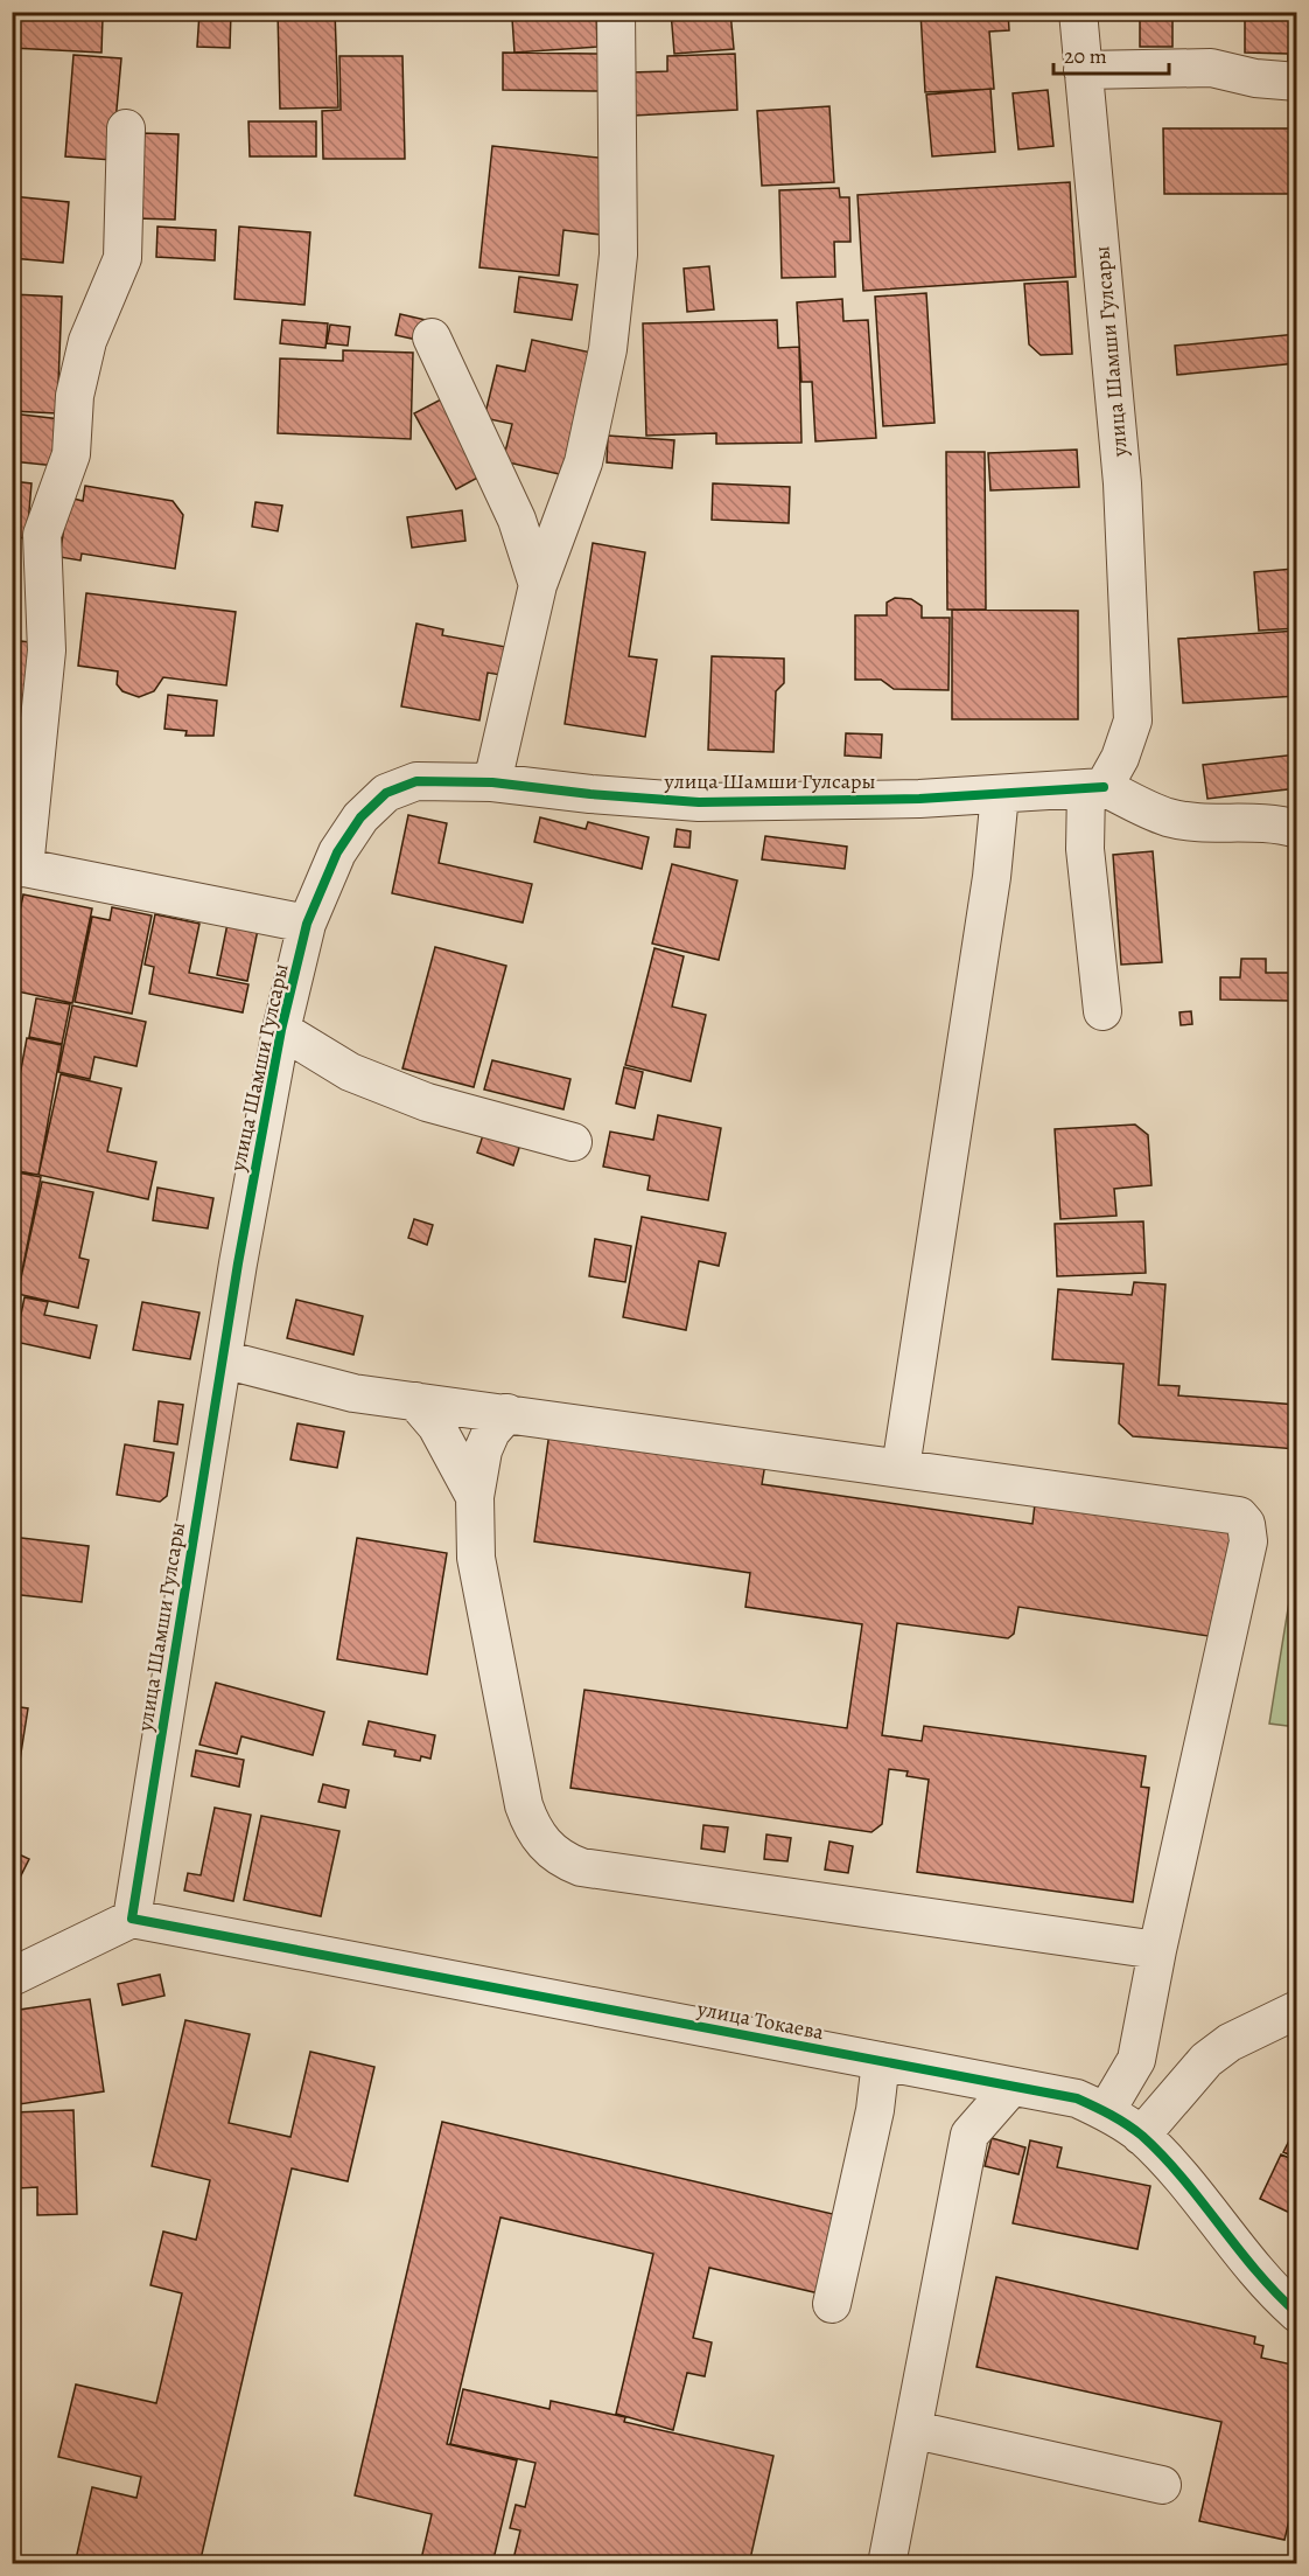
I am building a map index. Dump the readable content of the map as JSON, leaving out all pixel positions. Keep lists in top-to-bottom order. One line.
{"streets":{"street":["улица Шамши Гулсары","улица Токаева"]},"crossings":[["улица Шамши Гулсары","улица Токаева"]],"scale_bar":"20 m"}
